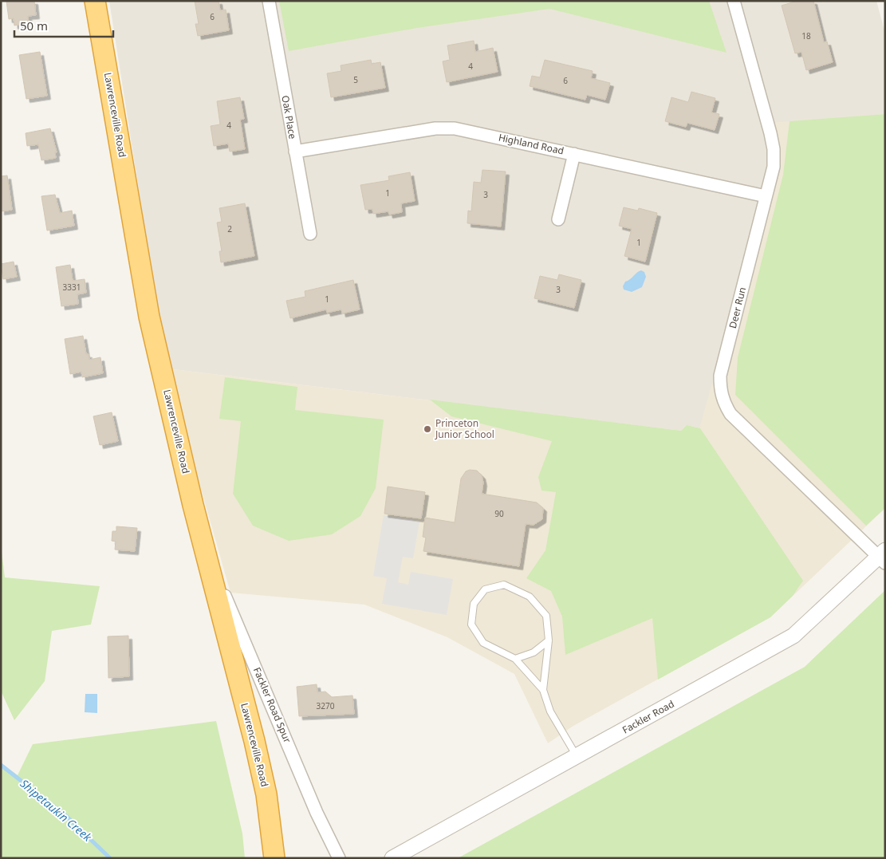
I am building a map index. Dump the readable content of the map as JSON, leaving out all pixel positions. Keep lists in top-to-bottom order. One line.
{"streets":{"highway":["Lawrenceville Road"],"street":["Oak Place","Highland Road","Deer Run","Fackler Road Spur","Fackler Road"]},"crossings":[["Lawrenceville Road","Fackler Road Spur"],["Oak Place","Highland Road"],["Highland Road","Deer Run"],["Deer Run","Fackler Road"]],"water":["Shipetaukin Creek"],"places":["Princeton Junior School"],"house_numbers":["6","18","4","5","6","4","1","3","2","1","3331","3","1","90","3270"],"scale_bar":"50 m"}
